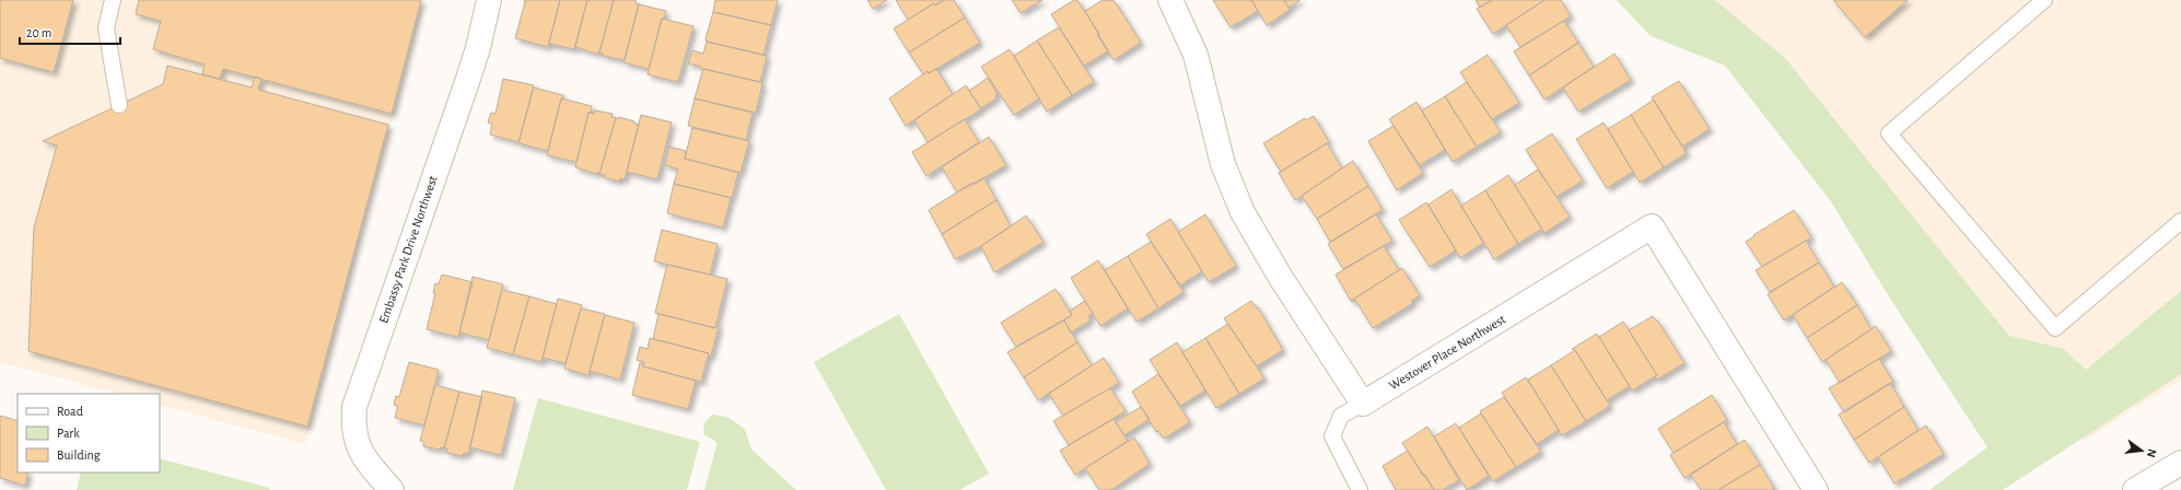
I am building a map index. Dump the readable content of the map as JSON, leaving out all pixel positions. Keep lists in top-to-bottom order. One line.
{"streets":{"street":["Embassy Park Drive Northwest","Westover Place Northwest"]},"legend":["Road","Park","Building"],"scale_bar":"20 m","north":"right"}
